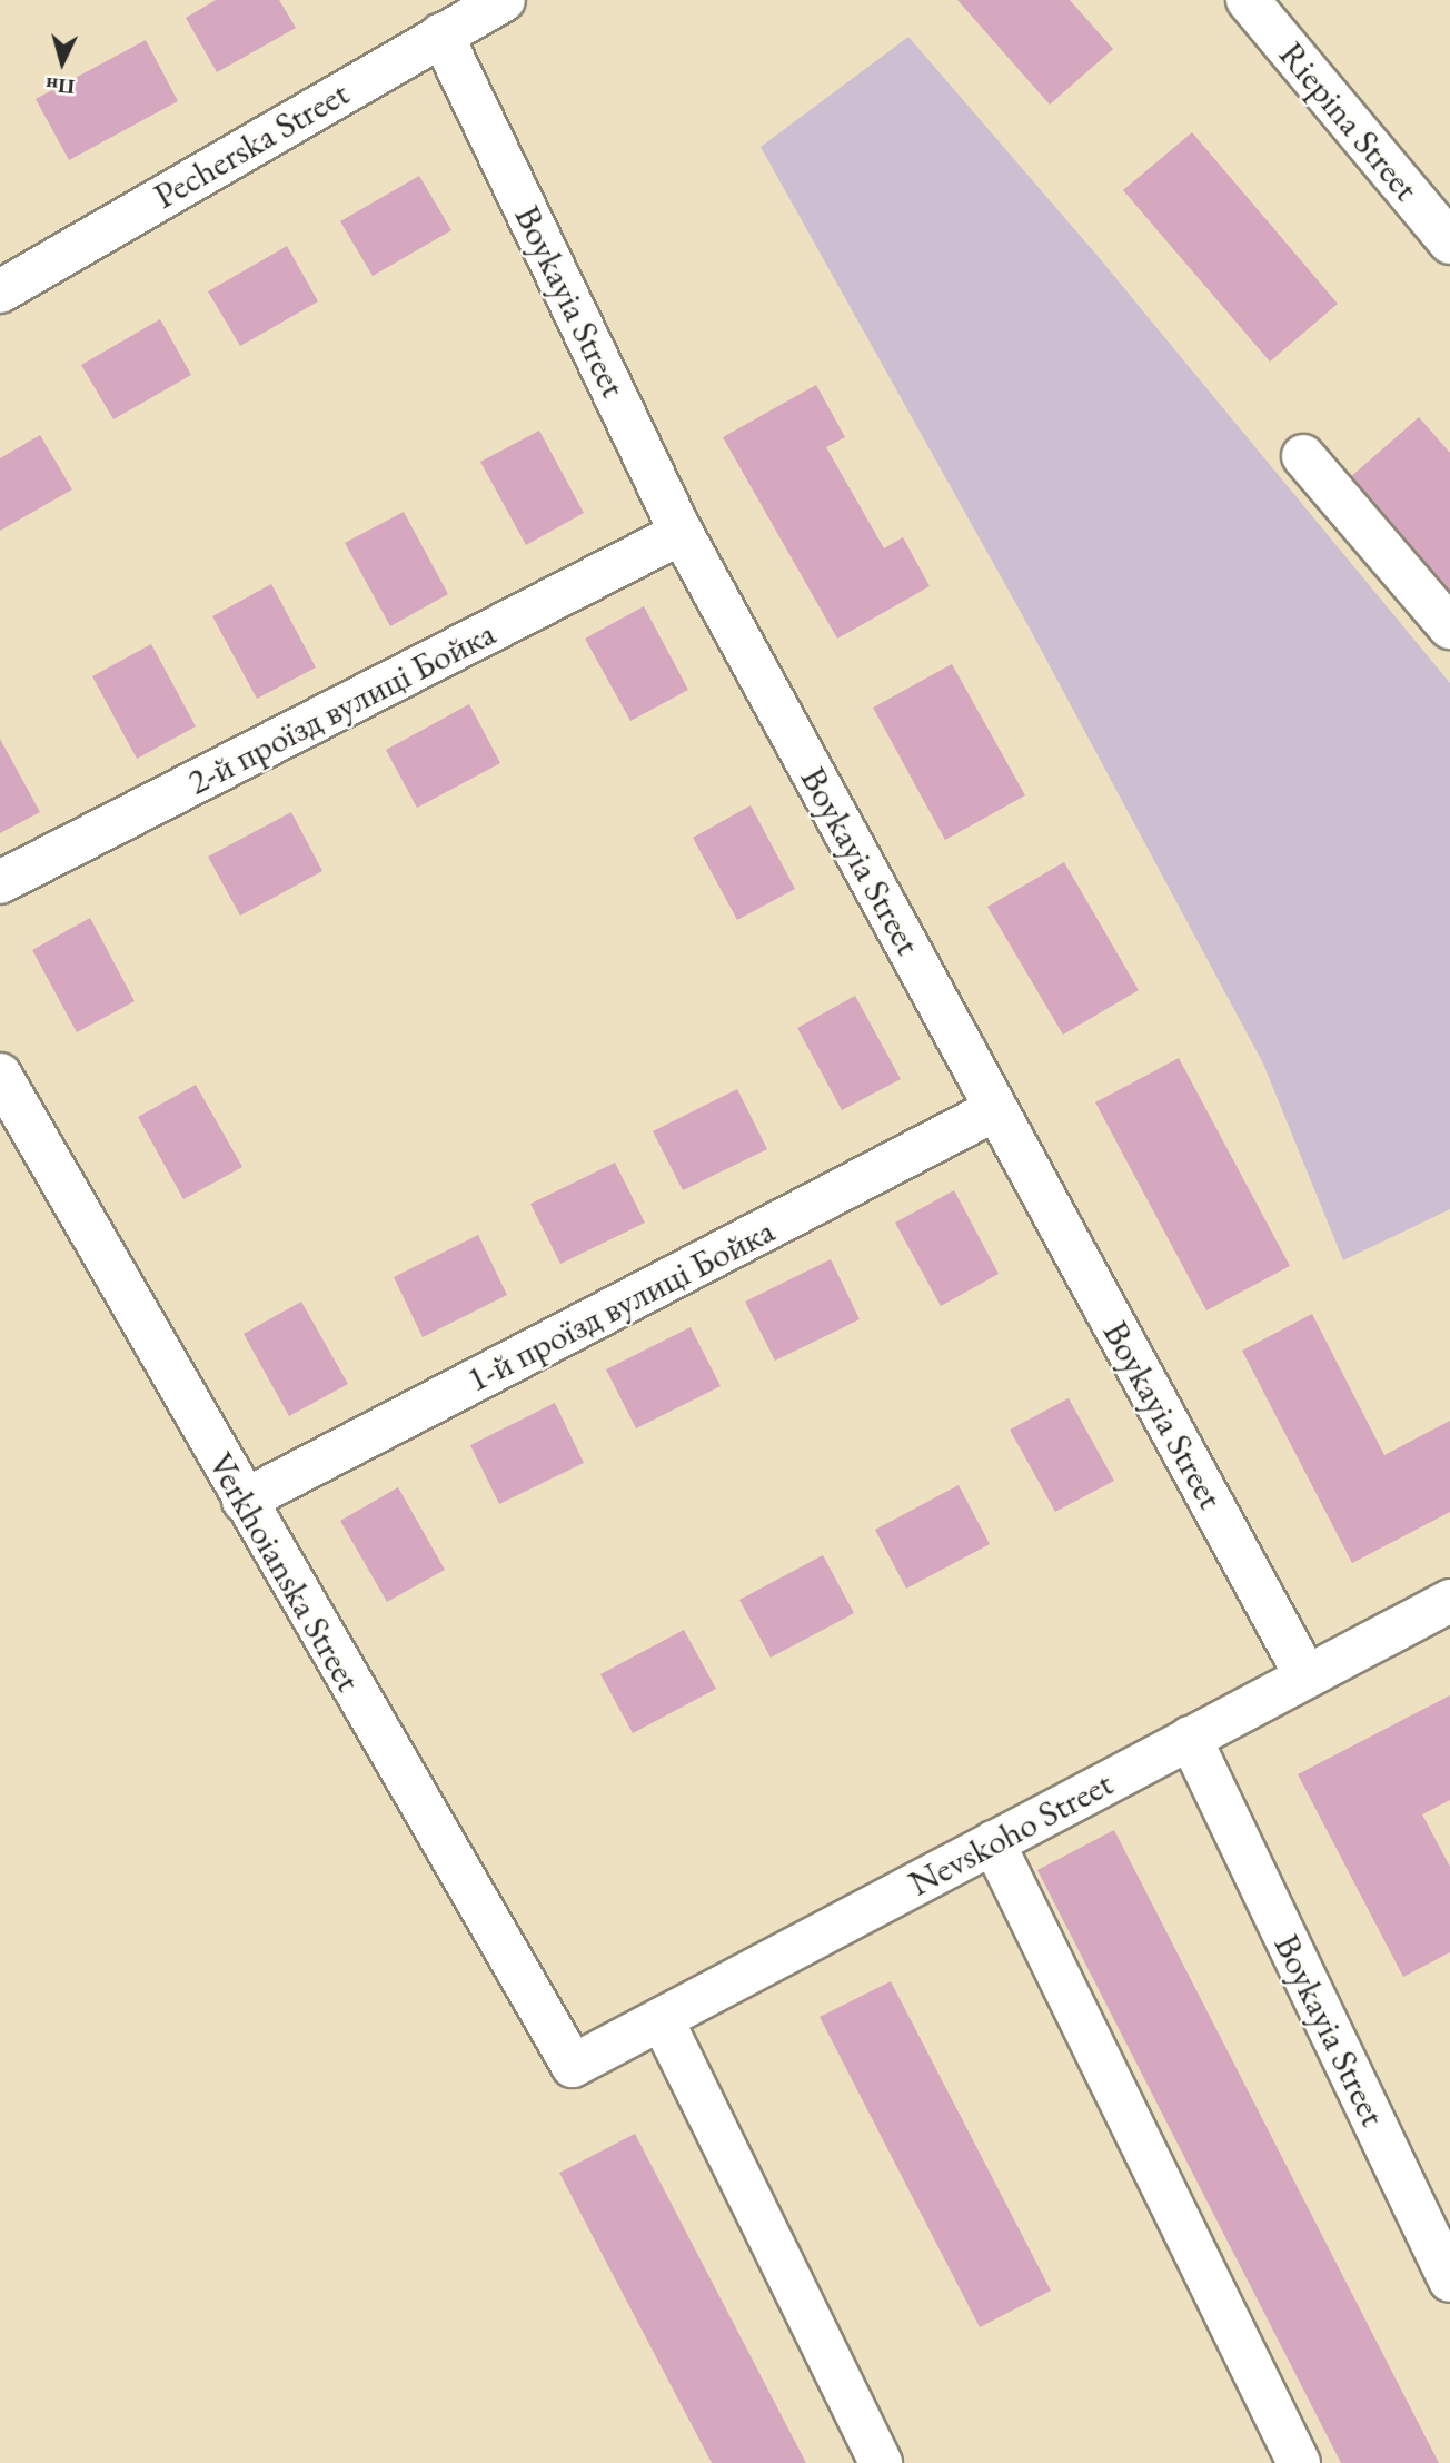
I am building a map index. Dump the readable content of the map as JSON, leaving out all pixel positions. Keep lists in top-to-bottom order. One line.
{"streets":{"street":["Riepina Street","Pecherska Street","Boykayia Street","2-й проїзд вулиці Бойка","1-й проїзд вулиці Бойка","Verkhoianska Street","Nevskoho Street"]},"crossings":[["Pecherska Street","Boykayia Street"],["Boykayia Street","2-й проїзд вулиці Бойка"],["Boykayia Street","1-й проїзд вулиці Бойка"],["Boykayia Street","Nevskoho Street"],["1-й проїзд вулиці Бойка","Verkhoianska Street"],["Verkhoianska Street","Nevskoho Street"]],"north":"bottom"}
